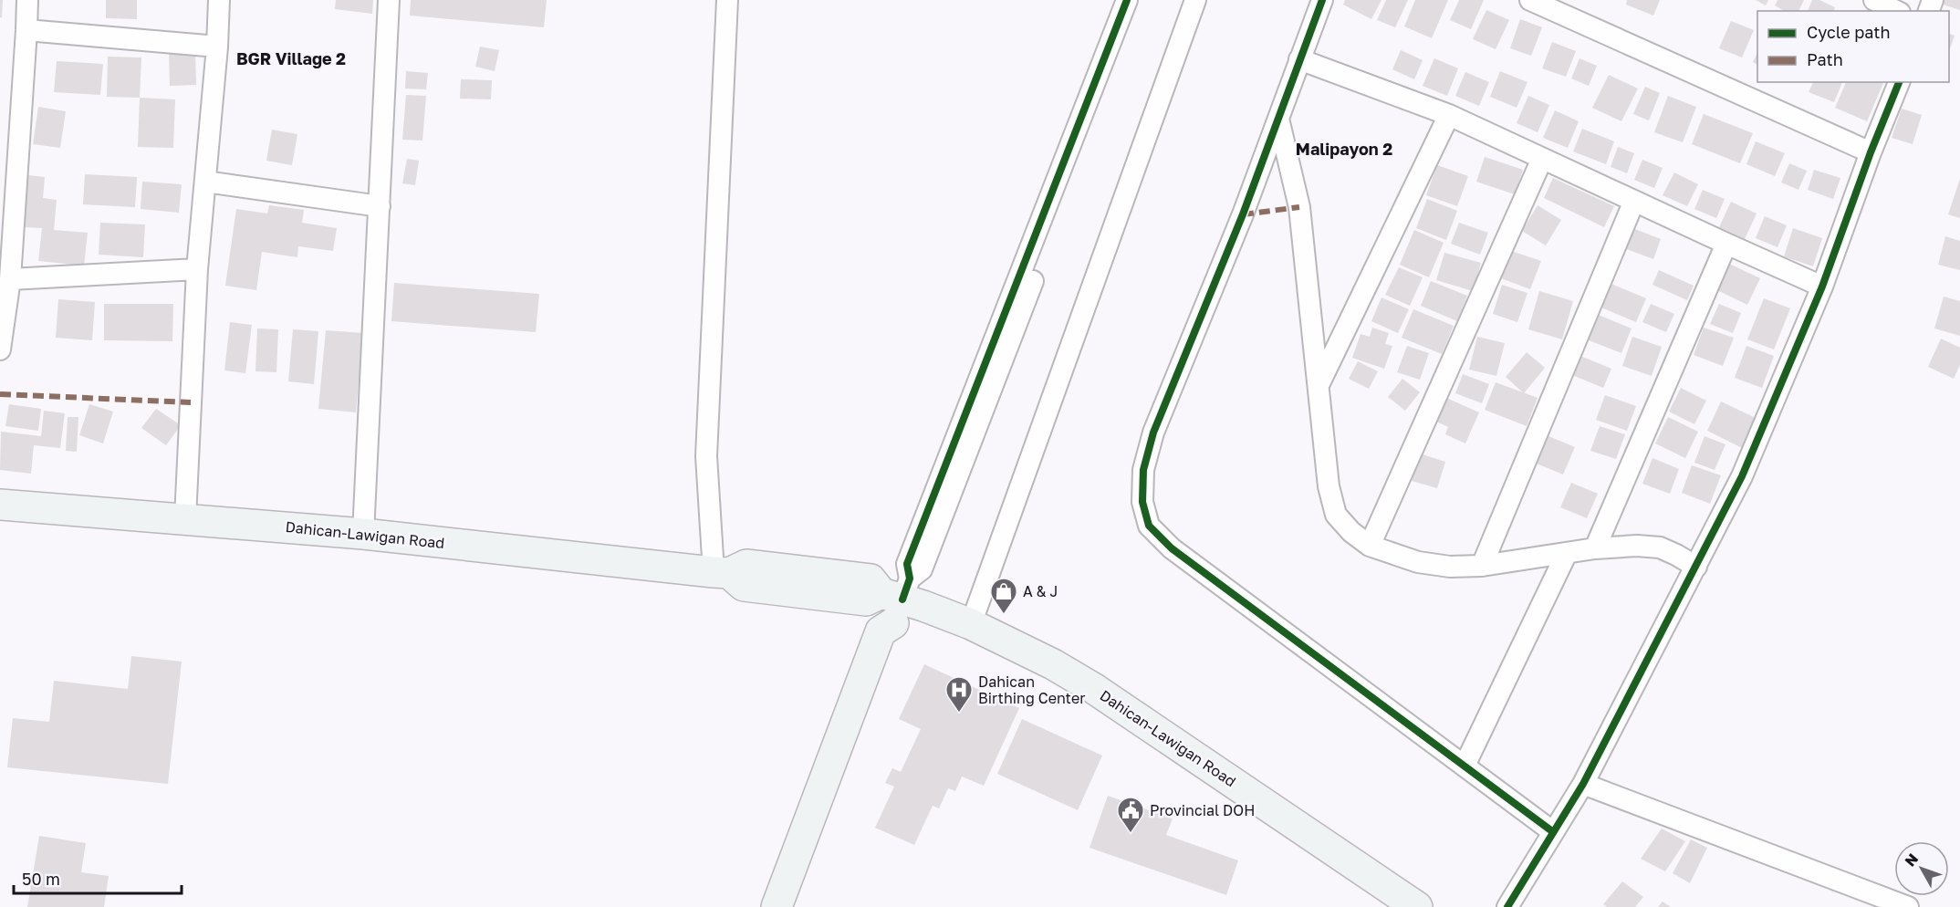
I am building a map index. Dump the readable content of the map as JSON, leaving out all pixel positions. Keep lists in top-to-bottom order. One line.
{"streets":{"main road":["Dahican-Lawigan Road"]},"districts":["BGR Village 2","Malipayon 2"],"places":{"shop":["A & J"],"hospital":["Dahican Birthing Center"],"public building":["Provincial DOH"]},"legend":["Cycle path","Path"],"scale_bar":"50 m","north":"top left"}
